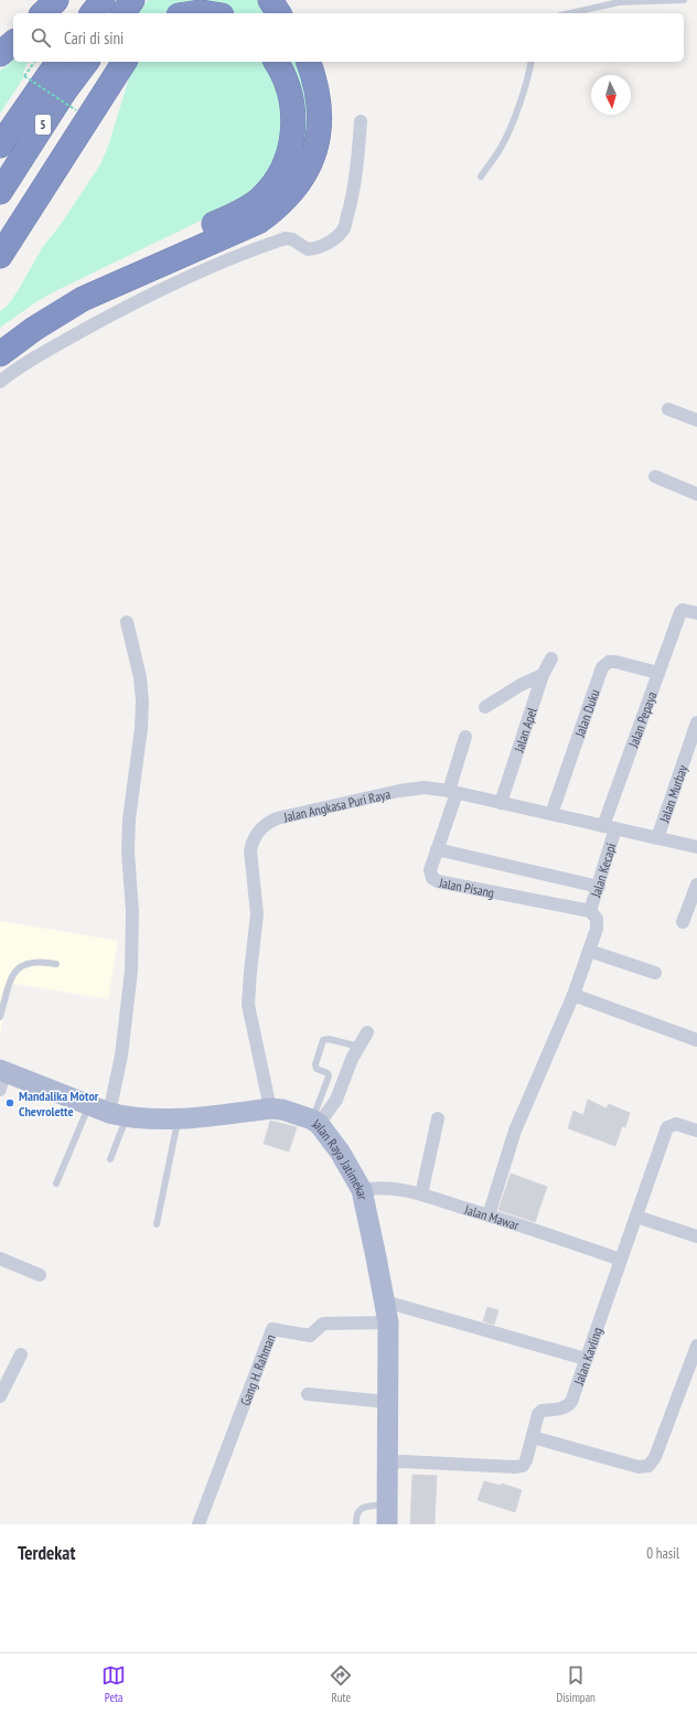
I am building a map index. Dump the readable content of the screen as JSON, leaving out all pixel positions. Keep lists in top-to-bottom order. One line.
{"streets":{"highway":["5"],"main road":["Jalan Raya Jatimekar"],"street":["Jalan Duku","Jalan Pepaya","Jalan Apel","Jalan Murbay","Jalan Angkasa Puri Raya","Jalan Kecapi","Jalan Pisang","Jalan Mawar","Jalan Kavling","Gang H. Rahman"]},"crossings":[["Jalan Duku","Jalan Pepaya"],["Jalan Duku","Jalan Angkasa Puri Raya"],["Jalan Pepaya","Jalan Angkasa Puri Raya"],["Jalan Pepaya","Jalan Kecapi"],["Jalan Apel","Jalan Angkasa Puri Raya"],["Jalan Murbay","Jalan Angkasa Puri Raya"],["Jalan Angkasa Puri Raya","Jalan Kecapi"],["Jalan Angkasa Puri Raya","Jalan Pisang"],["Jalan Angkasa Puri Raya","Jalan Raya Jatimekar"],["Jalan Kecapi","Jalan Pisang"],["Jalan Raya Jatimekar","Jalan Mawar"],["Jalan Raya Jatimekar","Jalan Kavling"],["Jalan Raya Jatimekar","Gang H. Rahman"],["Jalan Mawar","Jalan Kavling"]],"places":["Mandalika Motor Chevrolette"],"north":"bottom","page":{"search":"Cari di sini","heading":["Terdekat","0 hasil"],"nav":["Peta","Rute","Disimpan"]}}
